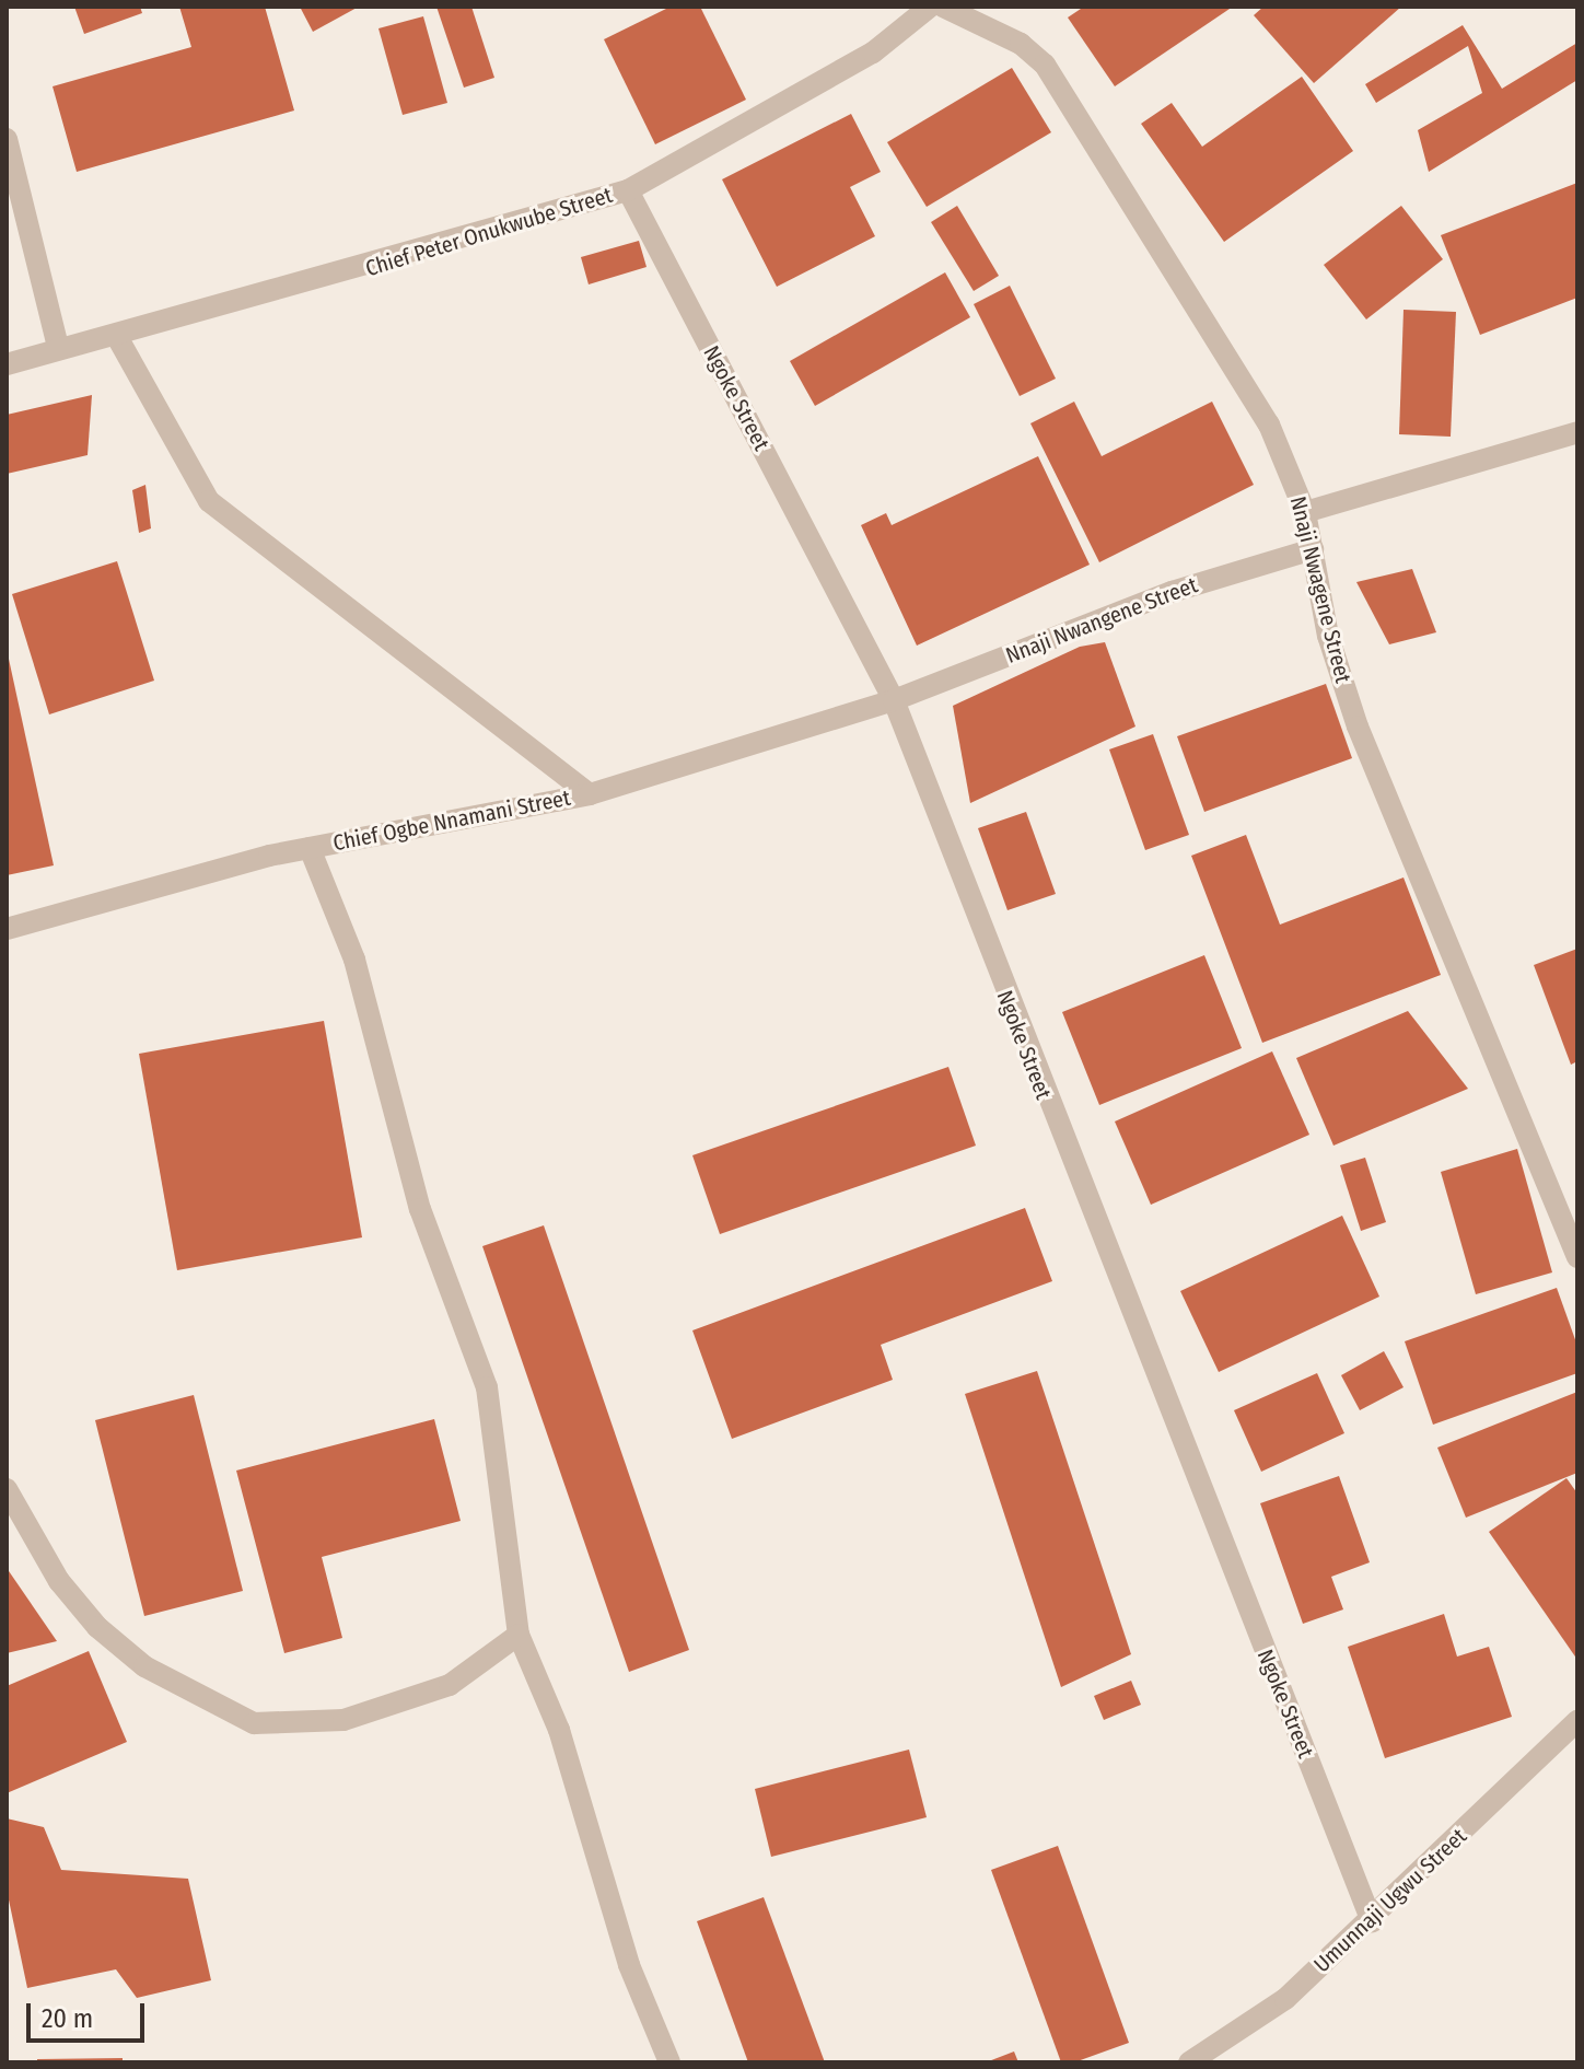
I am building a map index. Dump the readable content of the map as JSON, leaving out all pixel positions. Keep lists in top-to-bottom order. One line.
{"streets":{"street":["Chief Peter Onukwube Street","Ngoke Street","Nnaji Nwagene Street","Nnaji Nwangene Street","Chief Ogbe Nnamani Street","Umunnaji Ugwu Street"]},"crossings":[["Chief Peter Onukwube Street","Ngoke Street"],["Ngoke Street","Nnaji Nwangene Street"],["Ngoke Street","Chief Ogbe Nnamani Street"],["Ngoke Street","Umunnaji Ugwu Street"],["Nnaji Nwagene Street","Nnaji Nwangene Street"],["Nnaji Nwangene Street","Chief Ogbe Nnamani Street"]],"scale_bar":"20 m"}
